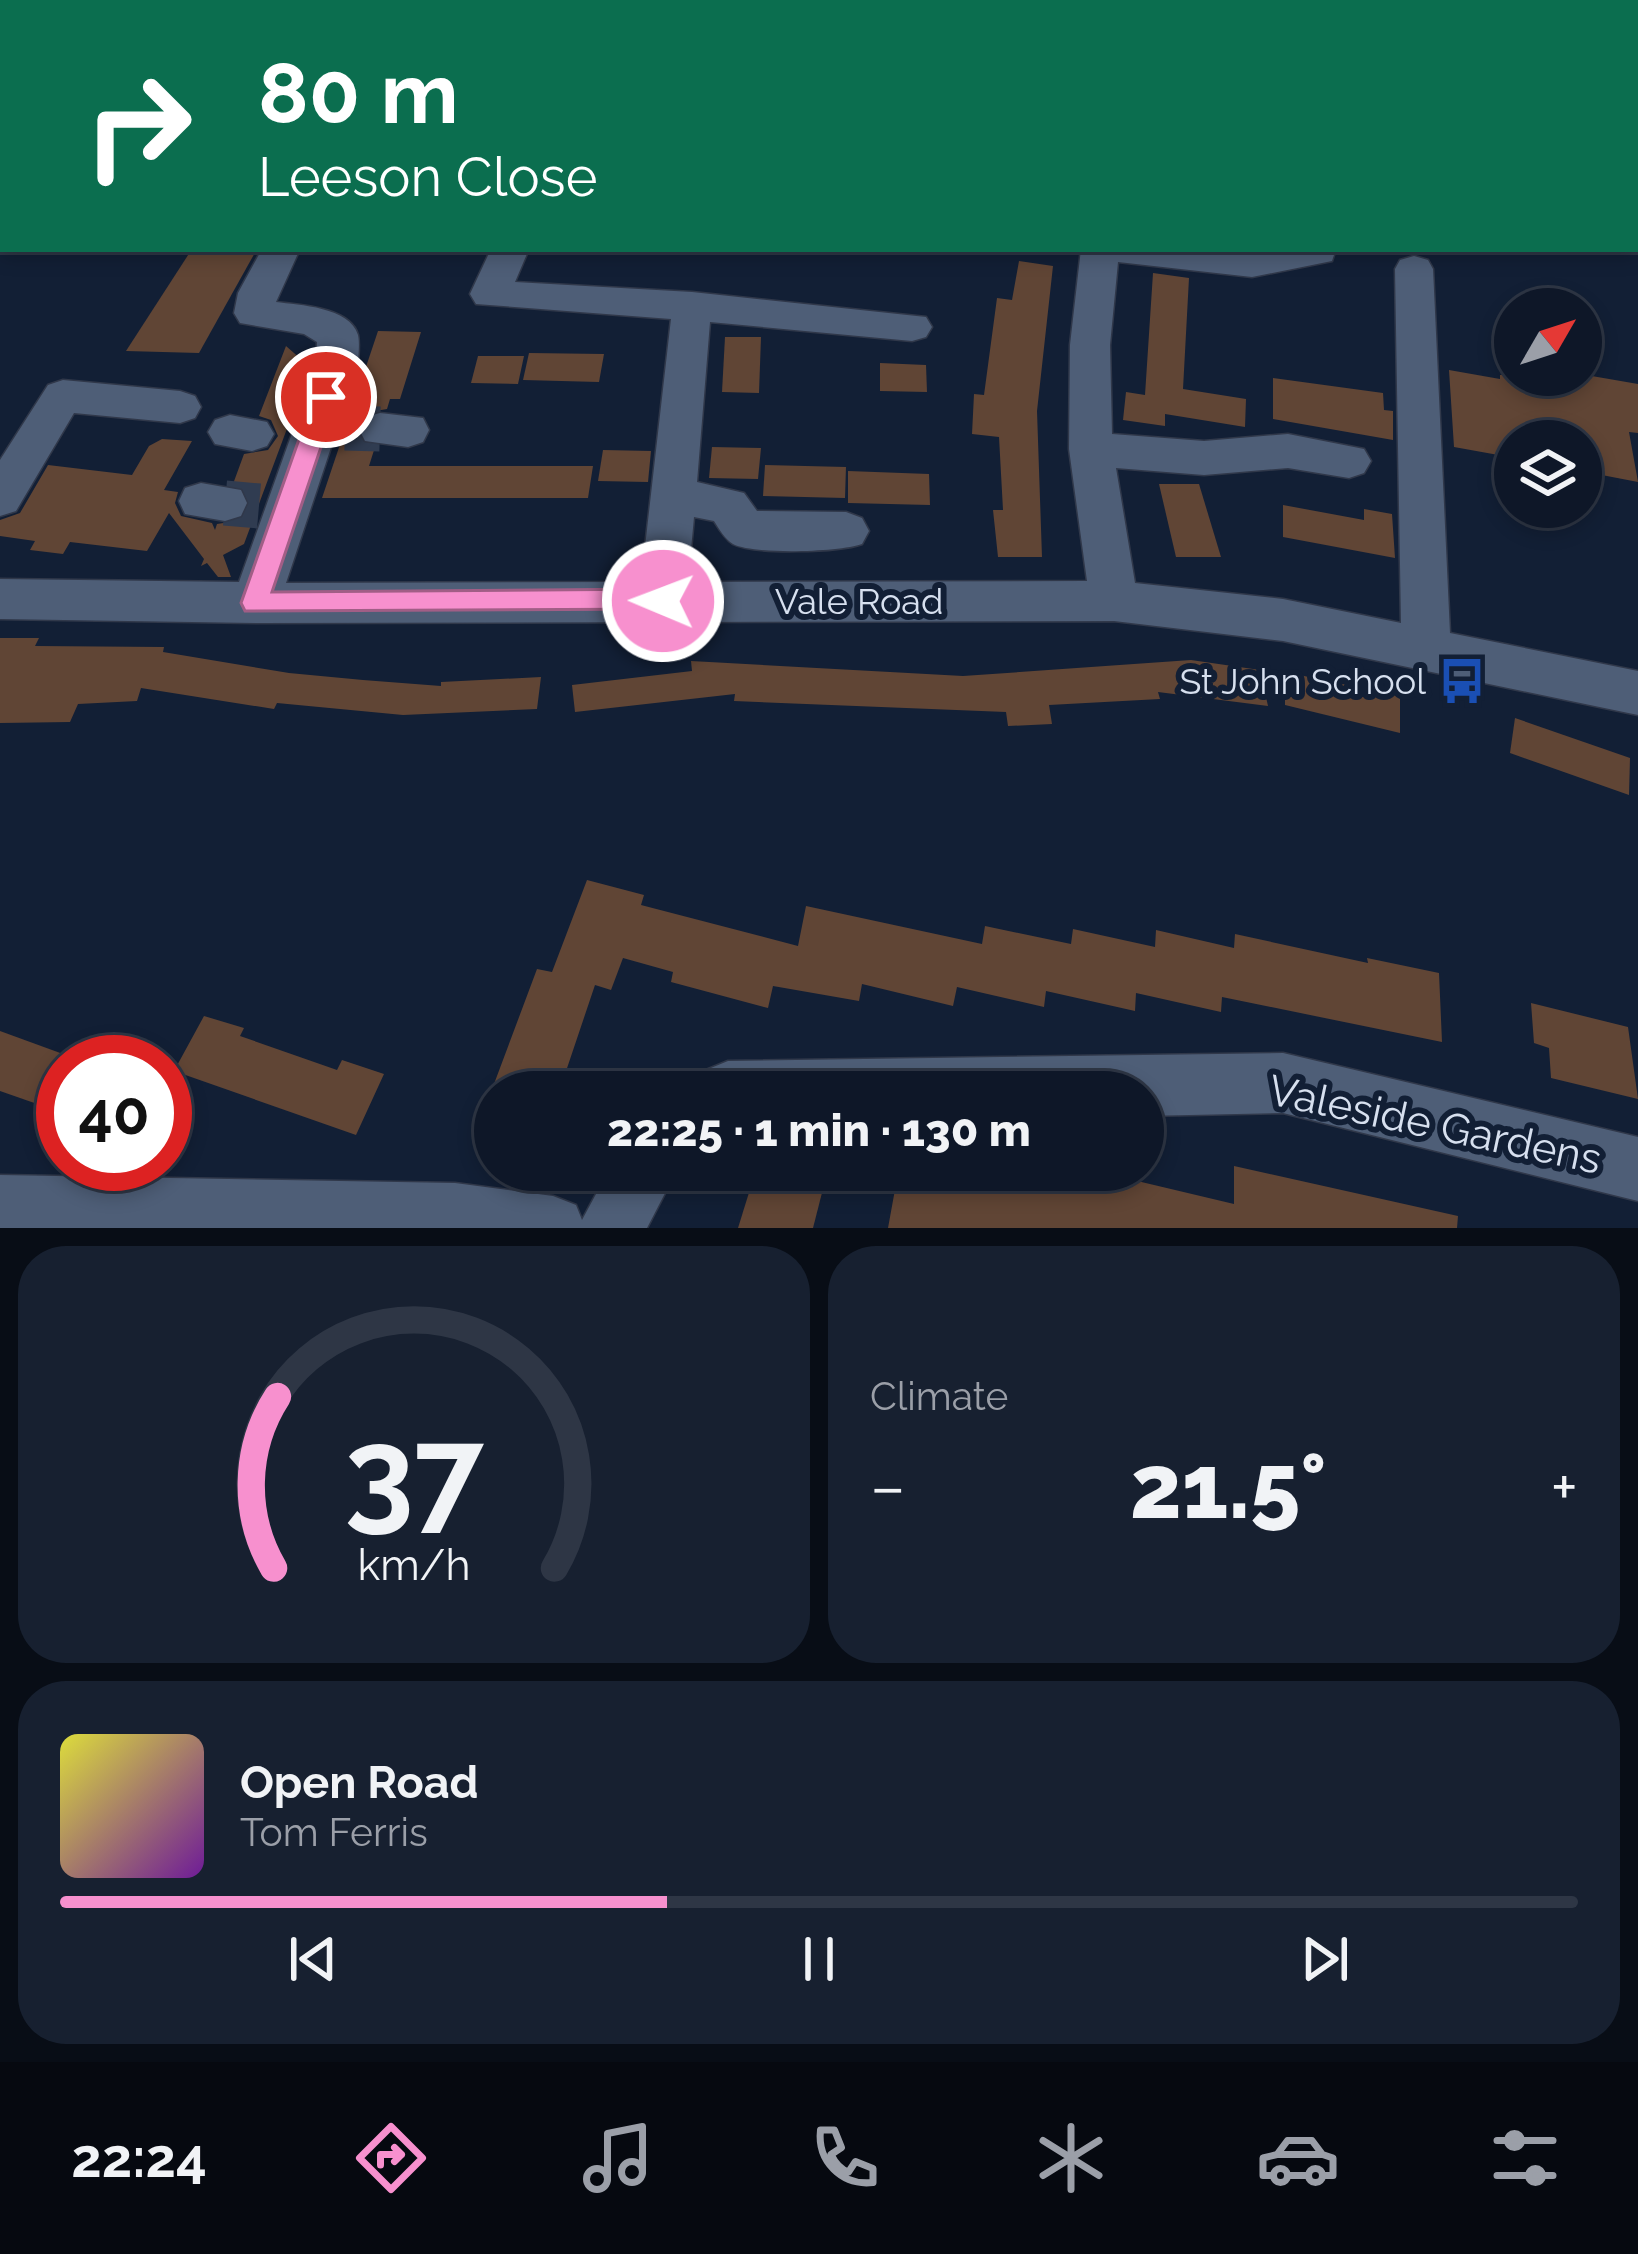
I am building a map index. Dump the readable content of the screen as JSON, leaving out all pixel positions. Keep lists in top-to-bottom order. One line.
{"streets":{"street":["Vale Road","Valeside Gardens"]},"places":{"bus stop":["St John School"]},"north":"top right","page":{"turn":["80 m","Leeson Close"],"limit":"40","trip":"22:25 · 1 min · 130 m","tile":"Climate","heat":["−","21.5°","+"],"song":["Open Road","Tom Ferris"],"tabs":"22:24","gauge":["37","km/h"]}}
